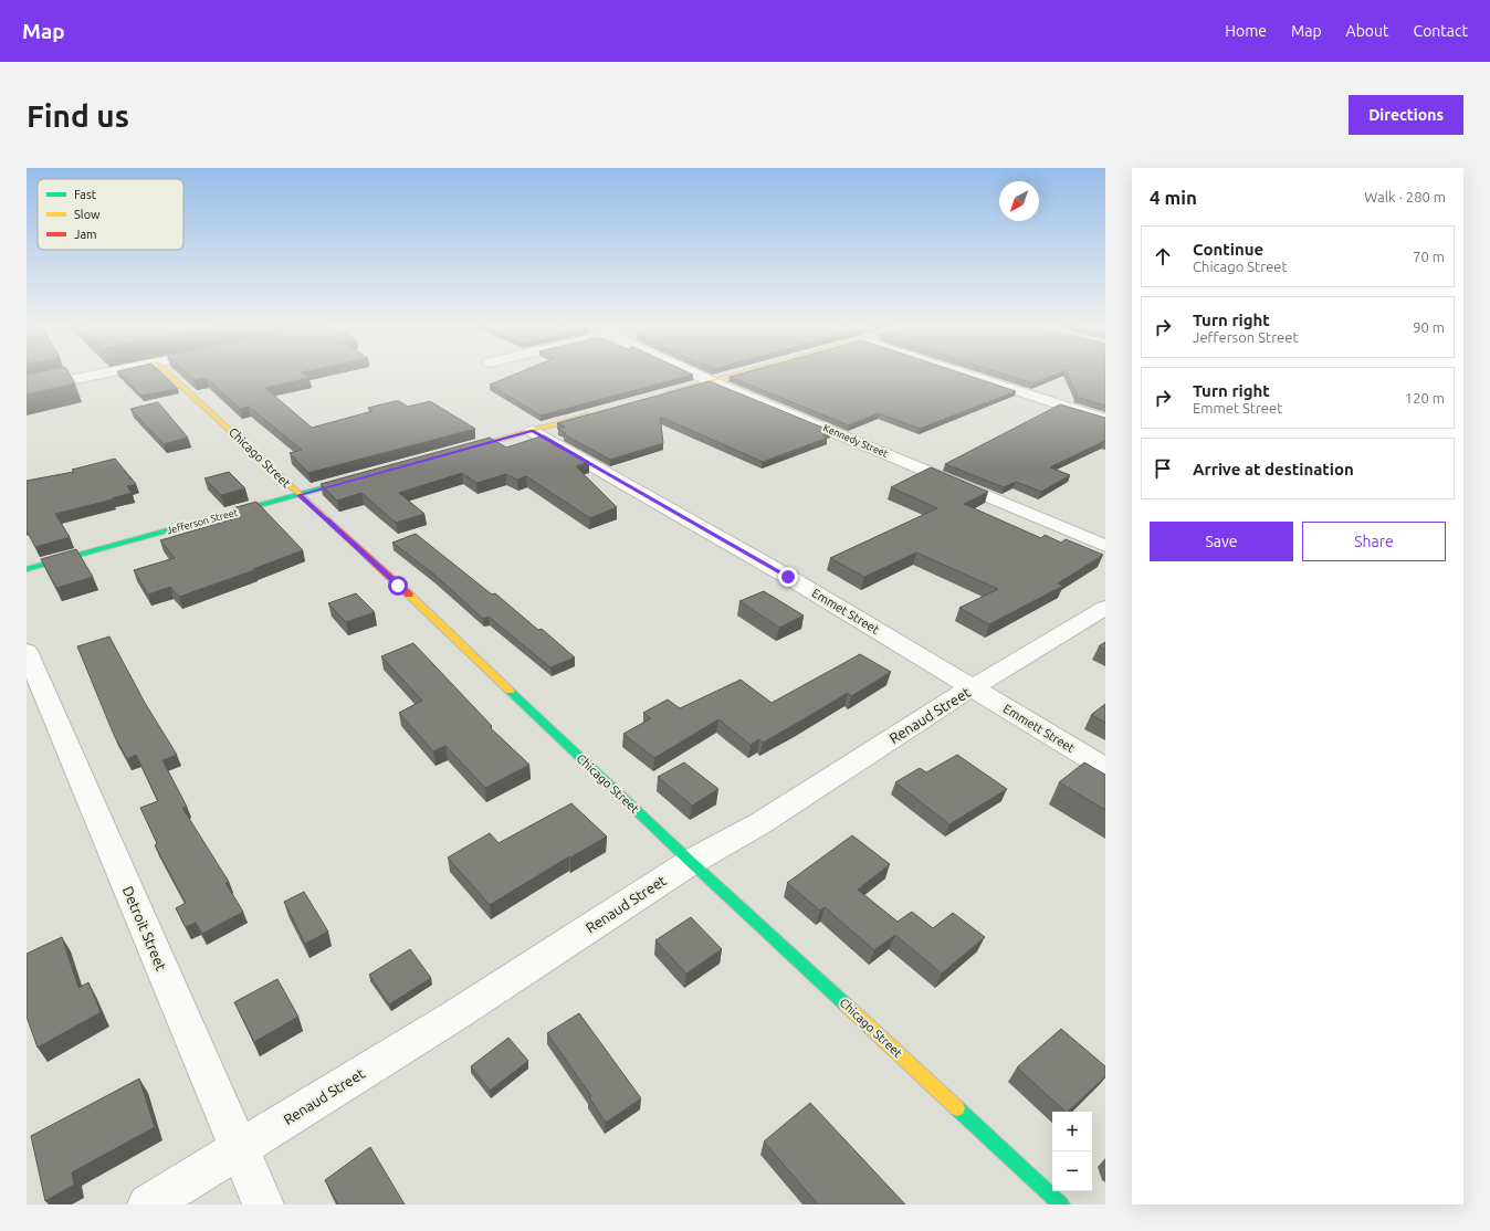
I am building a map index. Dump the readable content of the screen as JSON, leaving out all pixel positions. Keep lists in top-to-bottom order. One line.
{"streets":{"street":["Kennedy Street","Chicago Street","Jefferson Street","Emmet Street","Renaud Street","Emmett Street","Detroit Street"]},"crossings":[["Chicago Street","Jefferson Street"],["Chicago Street","Renaud Street"],["Emmet Street","Renaud Street"],["Emmet Street","Emmett Street"],["Renaud Street","Emmett Street"],["Renaud Street","Detroit Street"]],"legend":["Fast","Slow","Jam"],"north":"bottom left","page":{"header":"Map","nav":["Home","Map","About","Contact"],"buttons":["Directions",["Save","Share"]],"title":"Find us","heading":["4 min","Walk · 280 m"],"list":[["Continue","Chicago Street","70 m"],["Turn right","Jefferson Street","90 m"],["Turn right","Emmet Street","120 m"],"Arrive at destination"],"map_buttons":["+","−"]}}
